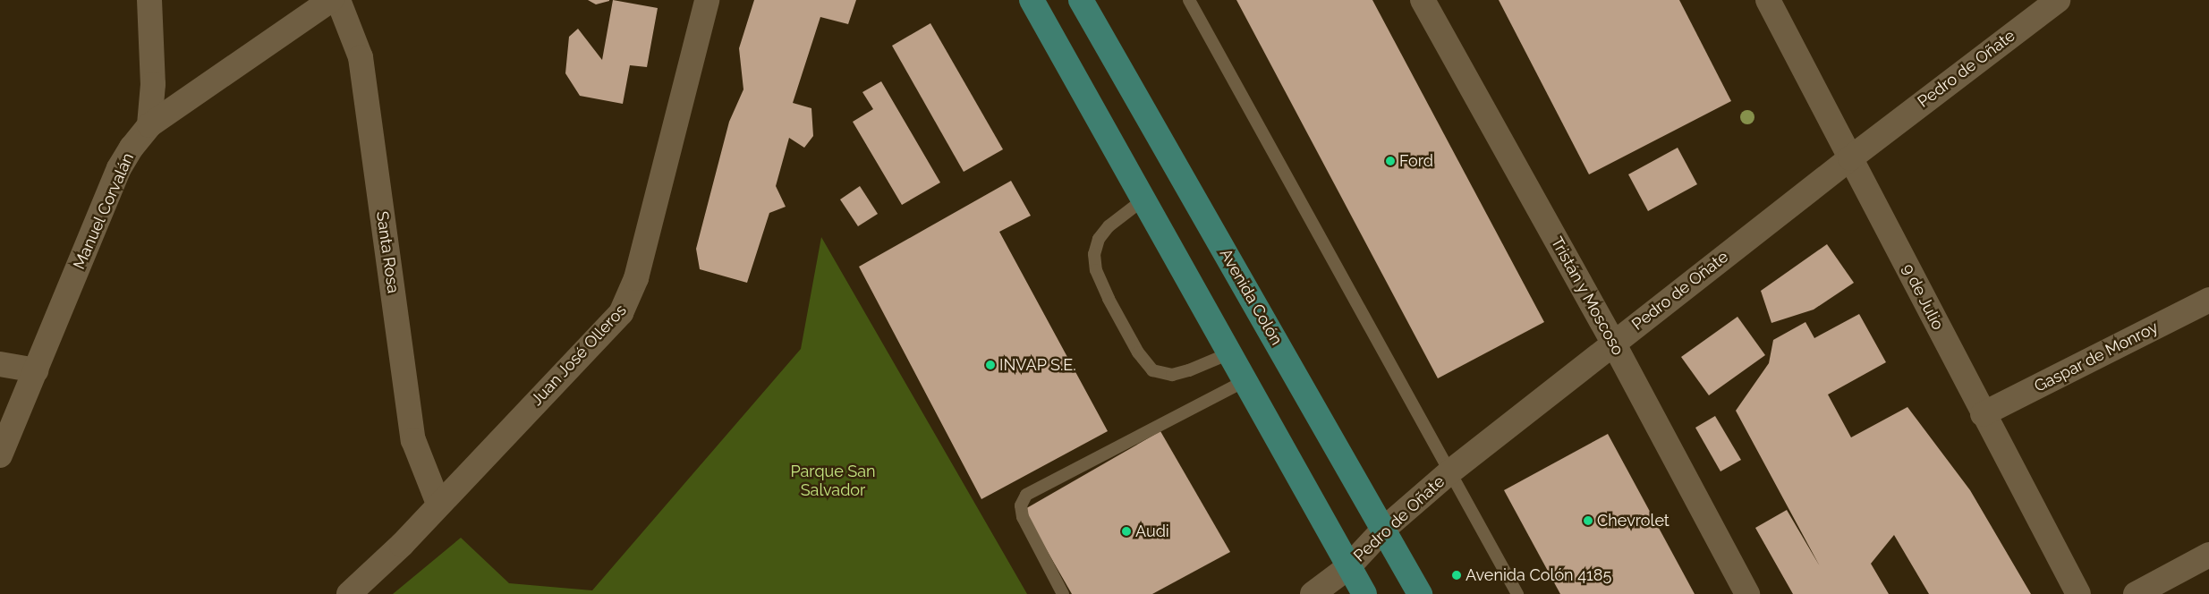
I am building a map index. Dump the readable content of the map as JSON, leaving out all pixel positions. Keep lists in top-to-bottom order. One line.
{"streets":{"main road":["Avenida Colón"],"street":["Pedro de Oñate","Manuel Corvalán","Santa Rosa","Tristán y Moscoso","9 de Julio","Juan José Olleros","Gaspar de Monroy"]},"crossings":[["Pedro de Oñate","Tristán y Moscoso"],["Pedro de Oñate","Avenida Colón"],["Pedro de Oñate","9 de Julio"],["Santa Rosa","Juan José Olleros"],["9 de Julio","Gaspar de Monroy"]],"parks":["Parque San Salvador"],"places":["Ford","INVAP S.E.","Chevrolet","Audi","Avenida Colón 4185"]}
